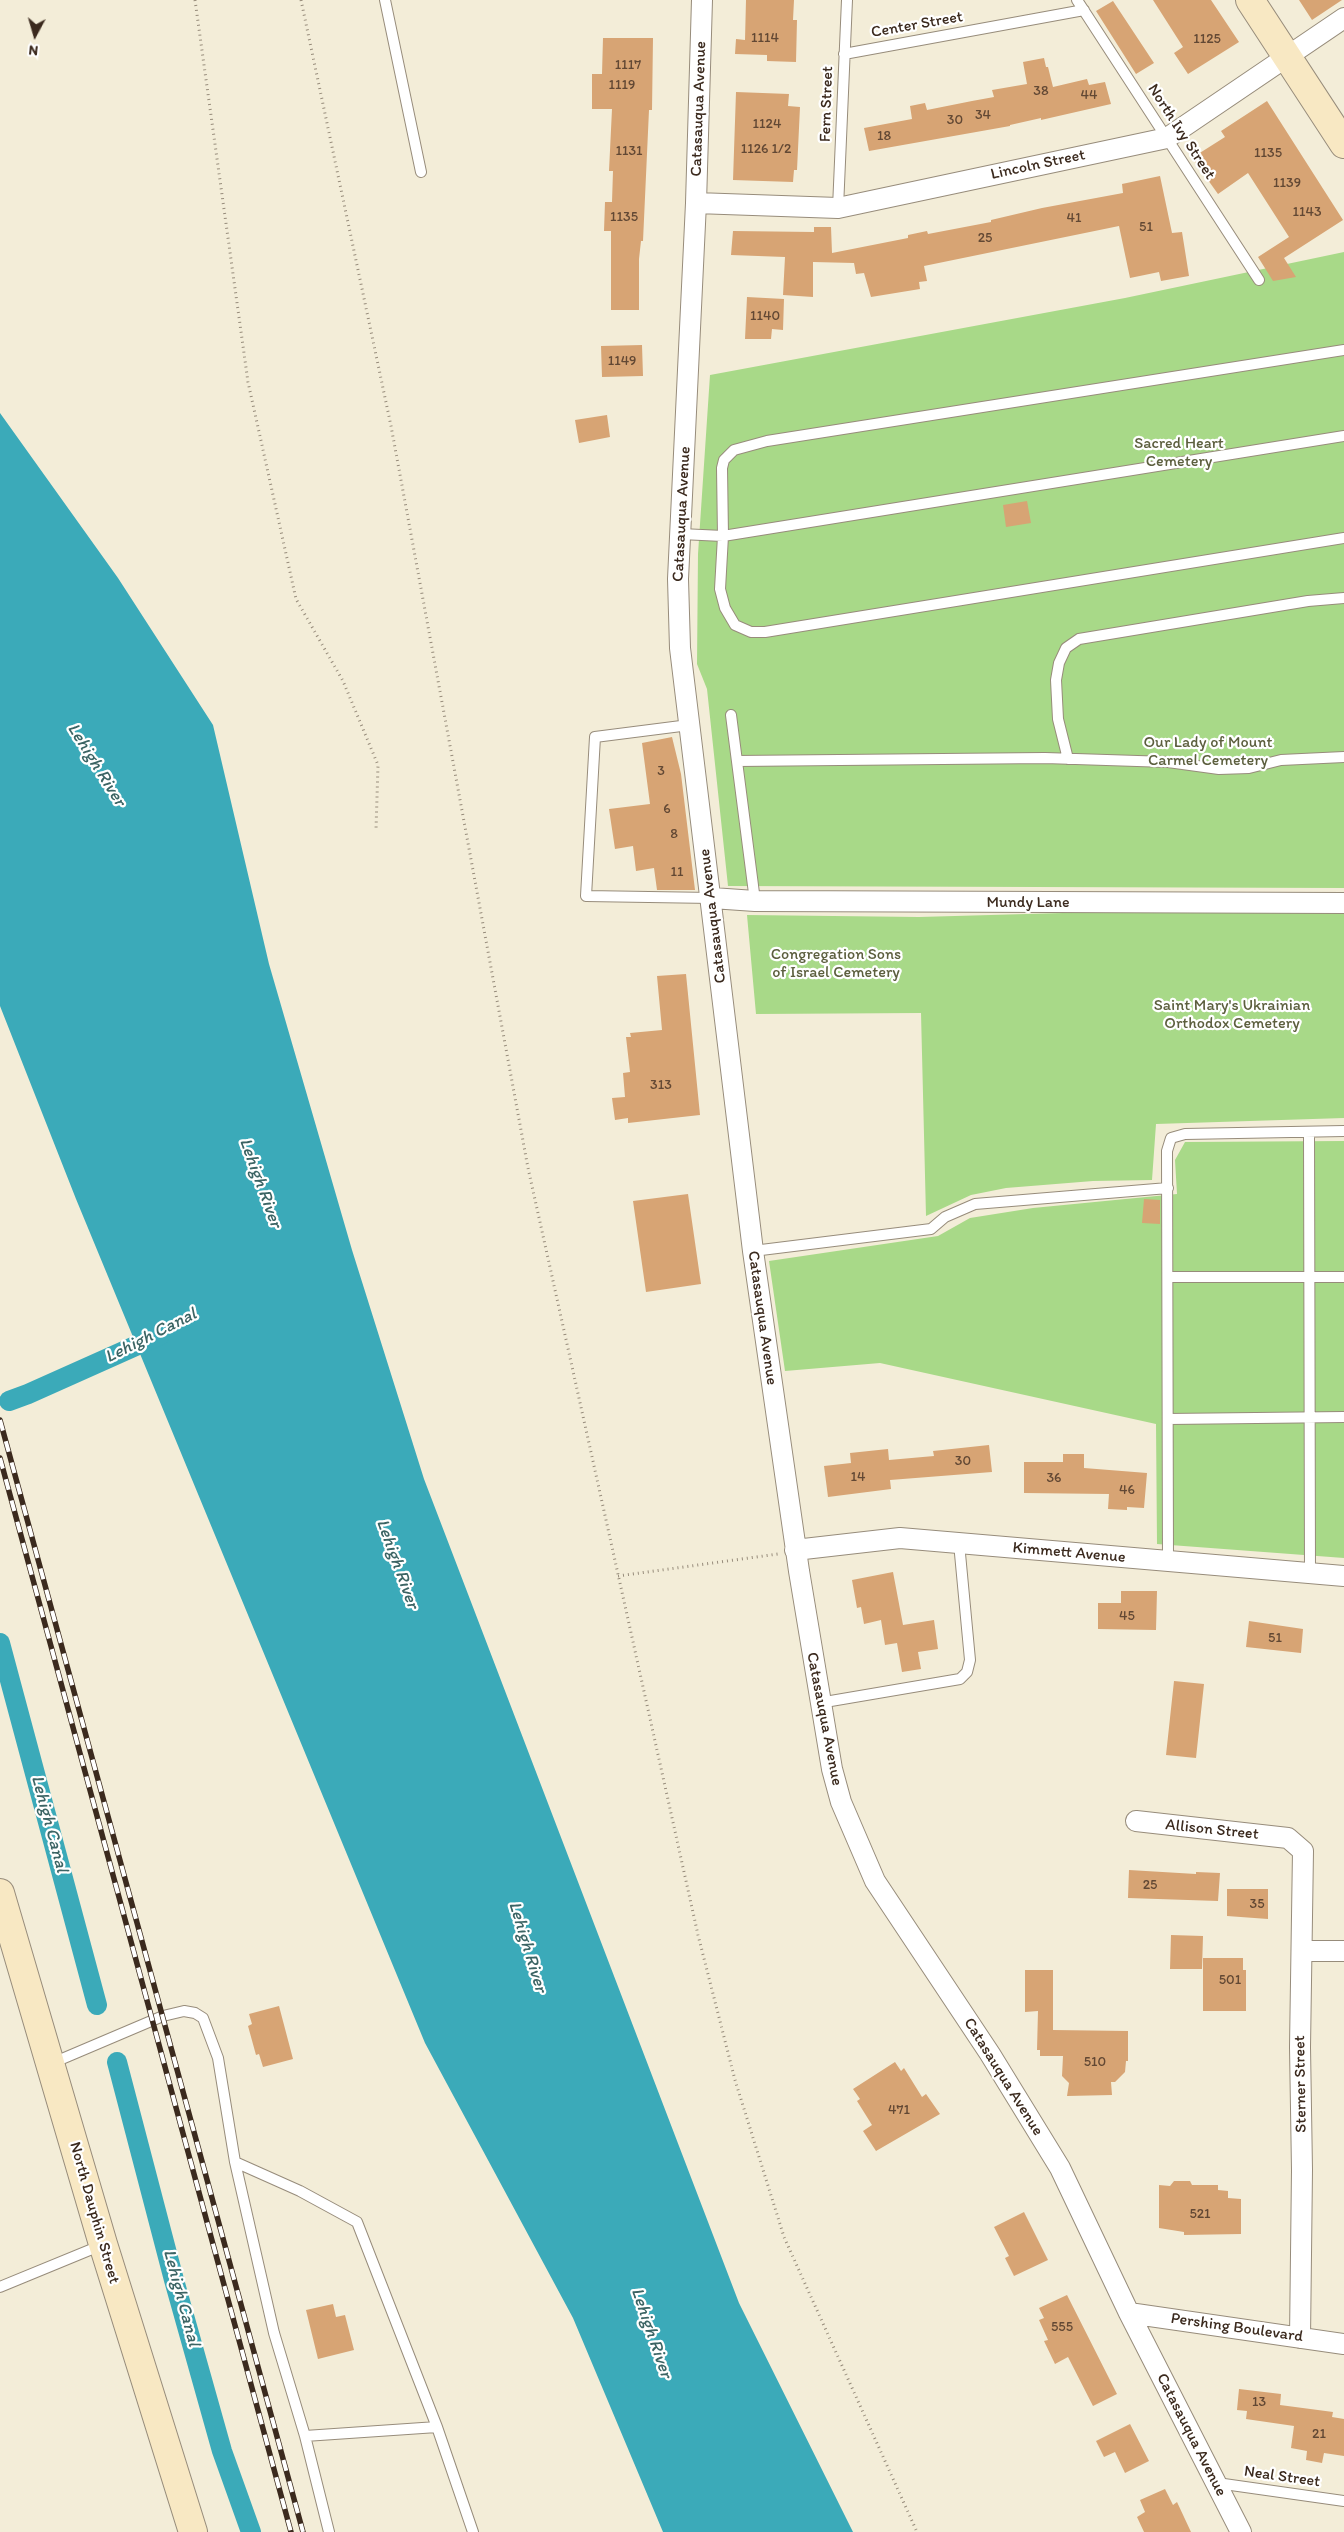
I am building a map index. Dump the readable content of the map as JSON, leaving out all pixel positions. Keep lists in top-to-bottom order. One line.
{"streets":{"street":["Catasauqua Avenue","Lincoln Street","Mundy Lane","Kimmett Avenue","Allison Street","Sterner Street","North Dauphin Street","Pershing Boulevard"],"lane":["Center Street","Fern Street","North Ivy Street","Neal Street"]},"crossings":[["Center Street","Fern Street"],["Center Street","North Ivy Street"],["Fern Street","Lincoln Street"],["Catasauqua Avenue","Lincoln Street"],["Catasauqua Avenue","Mundy Lane"],["Catasauqua Avenue","Kimmett Avenue"],["Catasauqua Avenue","Pershing Boulevard"],["Catasauqua Avenue","Neal Street"],["North Ivy Street","Lincoln Street"],["Allison Street","Sterner Street"],["Sterner Street","Pershing Boulevard"]],"water":["Lehigh River","Lehigh Canal"],"parks":["Sacred Heart Cemetery","Our Lady of Mount Carmel Cemetery","Congregation Sons of Israel Cemetery","Saint Mary's Ukrainian Orthodox Cemetery"],"house_numbers":["1114","1125","1117","1119","38","44","34","30","1124","18","1126 1/2","1131","1135","1139","1143","1135","41","51","25","1140","1149","3","6","8","11","313","30","14","36","46","45","51","25","35","501","510","471","521","555","13","21"],"north":"bottom"}
